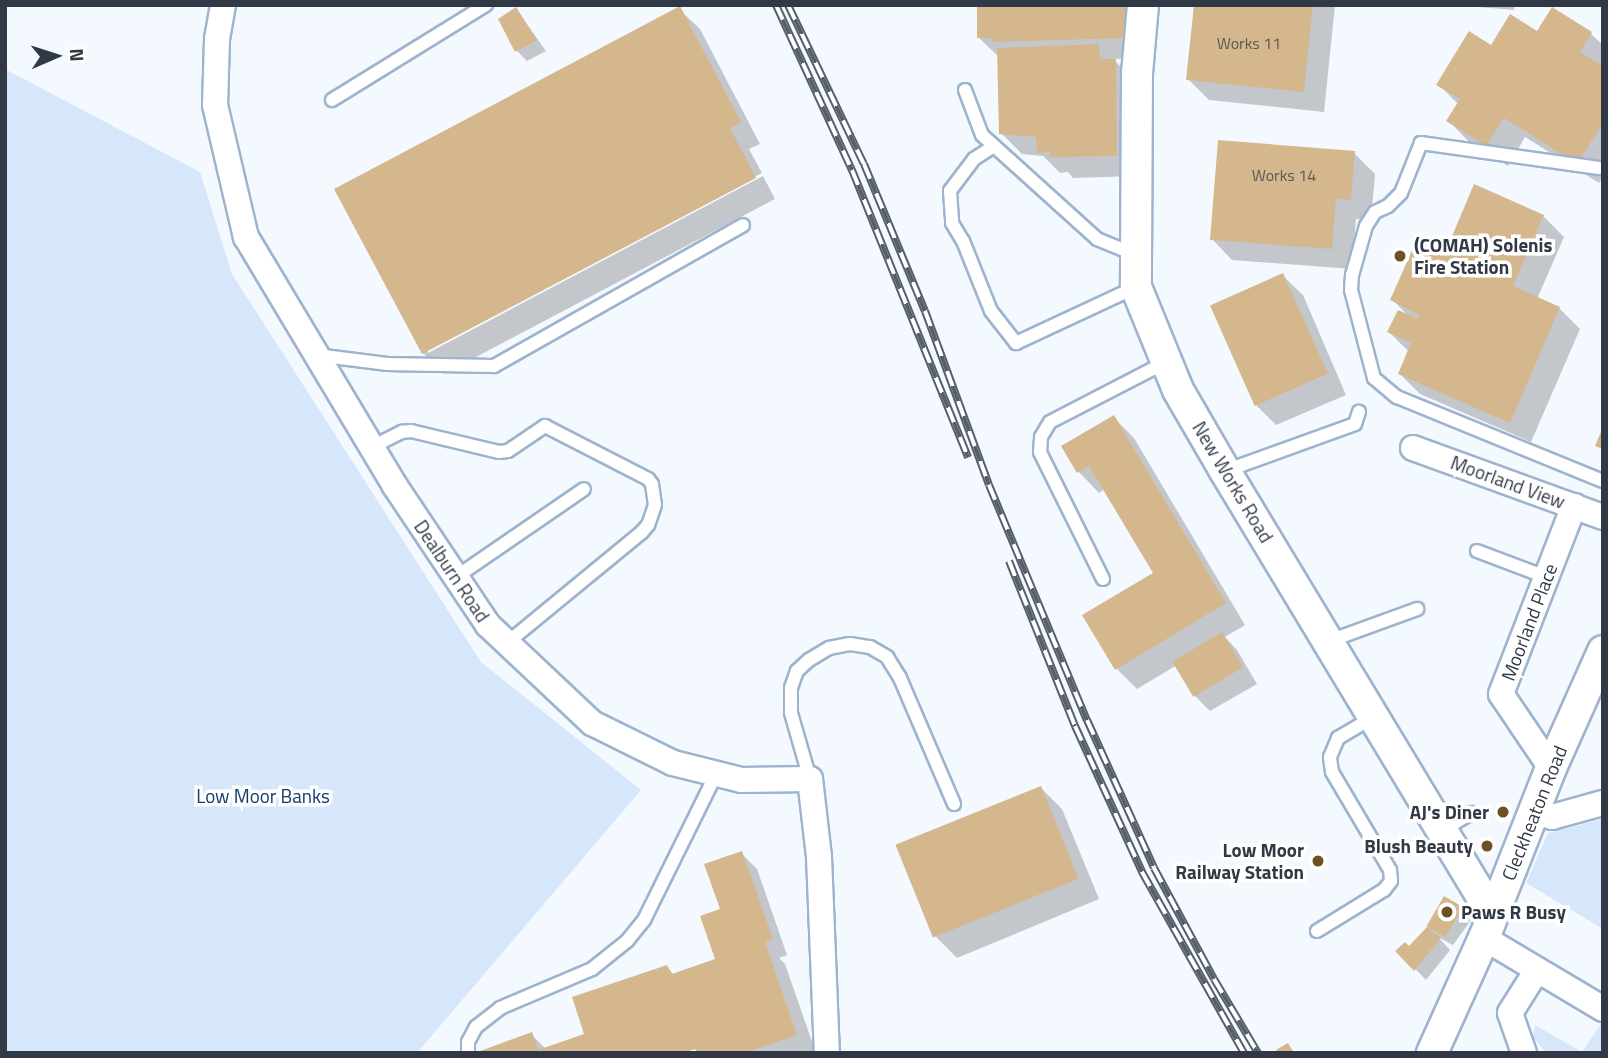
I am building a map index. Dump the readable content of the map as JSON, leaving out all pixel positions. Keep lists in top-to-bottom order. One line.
{"streets":{"street":["New Works Road","Moorland View","Dealburn Road","Moorland Place","Cleckheaton Road"]},"crossings":[["New Works Road","Cleckheaton Road"],["Moorland View","Moorland Place"],["Moorland Place","Cleckheaton Road"]],"parks":["Low Moor Banks"],"places":["(COMAH) Solenis Fire Station","AJ's Diner","Blush Beauty","Low Moor Railway Station","Paws R Busy"],"house_numbers":["Works 11","Works 14"],"north":"right"}
